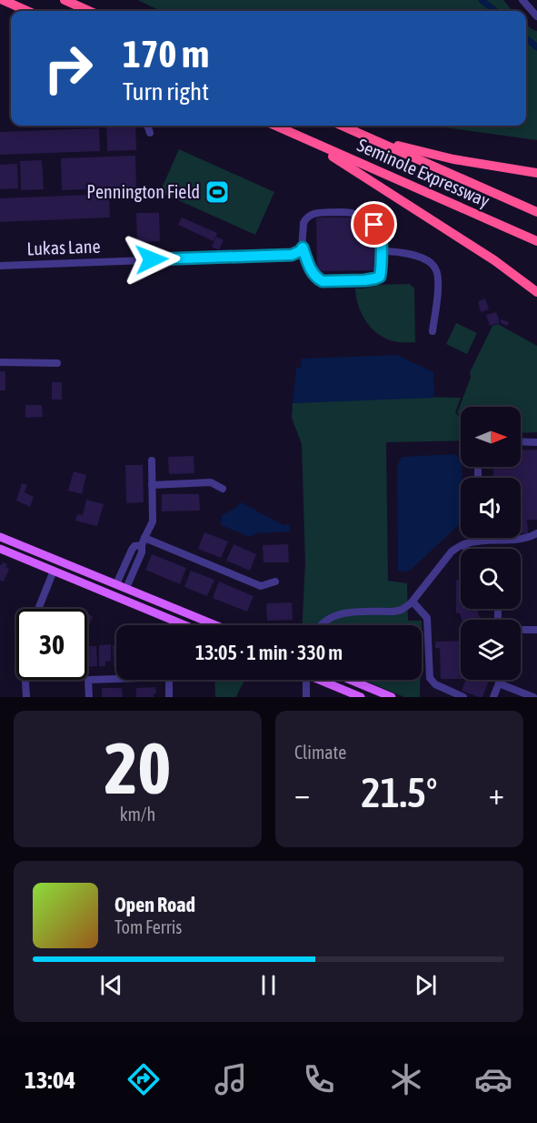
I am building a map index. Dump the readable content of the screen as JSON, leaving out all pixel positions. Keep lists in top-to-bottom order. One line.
{"streets":{"highway":["Seminole Expressway"],"street":["Lukas Lane"]},"places":{"sports":["Pennington Field"]},"north":"right","page":{"turn":["170 m","Turn right"],"limit":"30","trip":"13:05 · 1 min · 330 m","tile":[["20","km/h"],"Climate"],"heat":["−","21.5°","+"],"song":["Open Road","Tom Ferris"],"tabs":"13:04"}}
